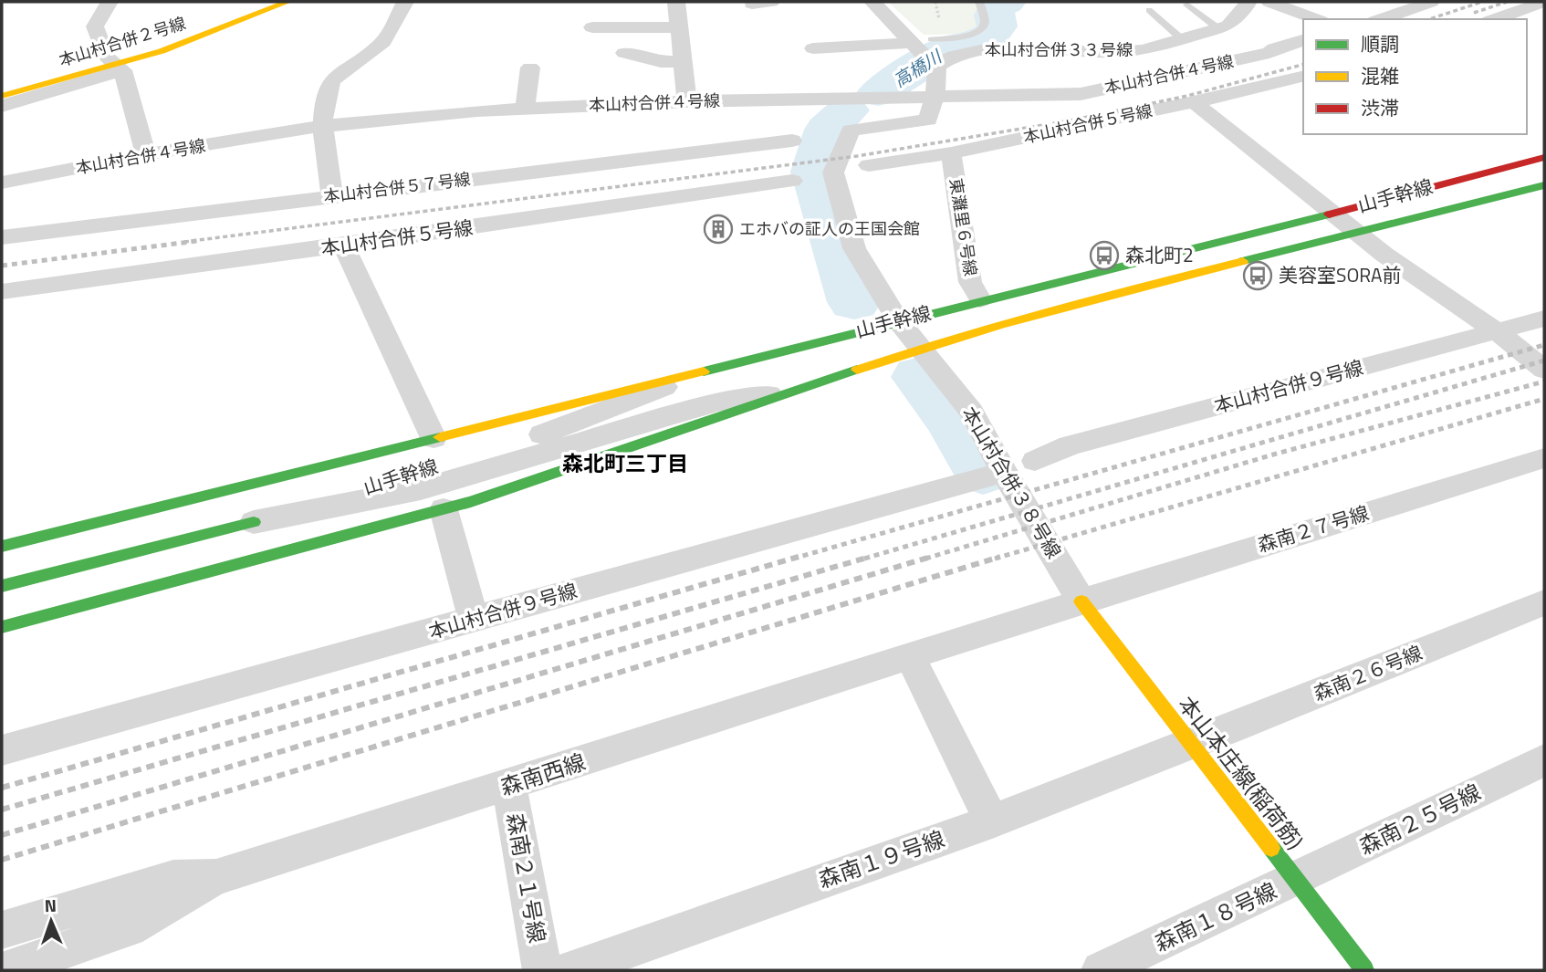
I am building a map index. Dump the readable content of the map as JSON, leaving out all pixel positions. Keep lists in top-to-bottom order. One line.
{"streets":{"street":["本山村合併２号線","本山村合併３３号線","本山村合併４号線","本山村合併５号線","本山村合併５７号線","山手幹線","東灘里６号線","本山村合併９号線","本山村合併３８号線","森南２７号線","森南２６号線","本山本庄線(稲荷筋)","森南西線","森南２５号線","森南１９号線","森南２１号線","森南１８号線"]},"crossings":[["本山村合併４号線","本山村合併３８号線"],["本山村合併５号線","東灘里６号線"],["山手幹線","東灘里６号線"],["山手幹線","本山村合併３８号線"],["本山村合併９号線","本山村合併３８号線"],["本山村合併３８号線","森南２７号線"],["本山村合併３８号線","本山本庄線(稲荷筋)"],["本山村合併３８号線","森南西線"],["森南２７号線","本山本庄線(稲荷筋)"],["森南２７号線","森南西線"],["森南２６号線","本山本庄線(稲荷筋)"],["森南２６号線","森南１９号線"],["本山本庄線(稲荷筋)","森南西線"],["本山本庄線(稲荷筋)","森南２５号線"],["本山本庄線(稲荷筋)","森南１９号線"],["本山本庄線(稲荷筋)","森南１８号線"],["森南西線","森南２１号線"],["森南２５号線","森南１８号線"]],"districts":["森北町三丁目"],"water":["高橋川"],"places":{"building":["エホバの証人の王国会館"],"bus stop":["森北町2","美容室SORA前"]},"legend":["順調","混雑","渋滞"],"north":"top"}
